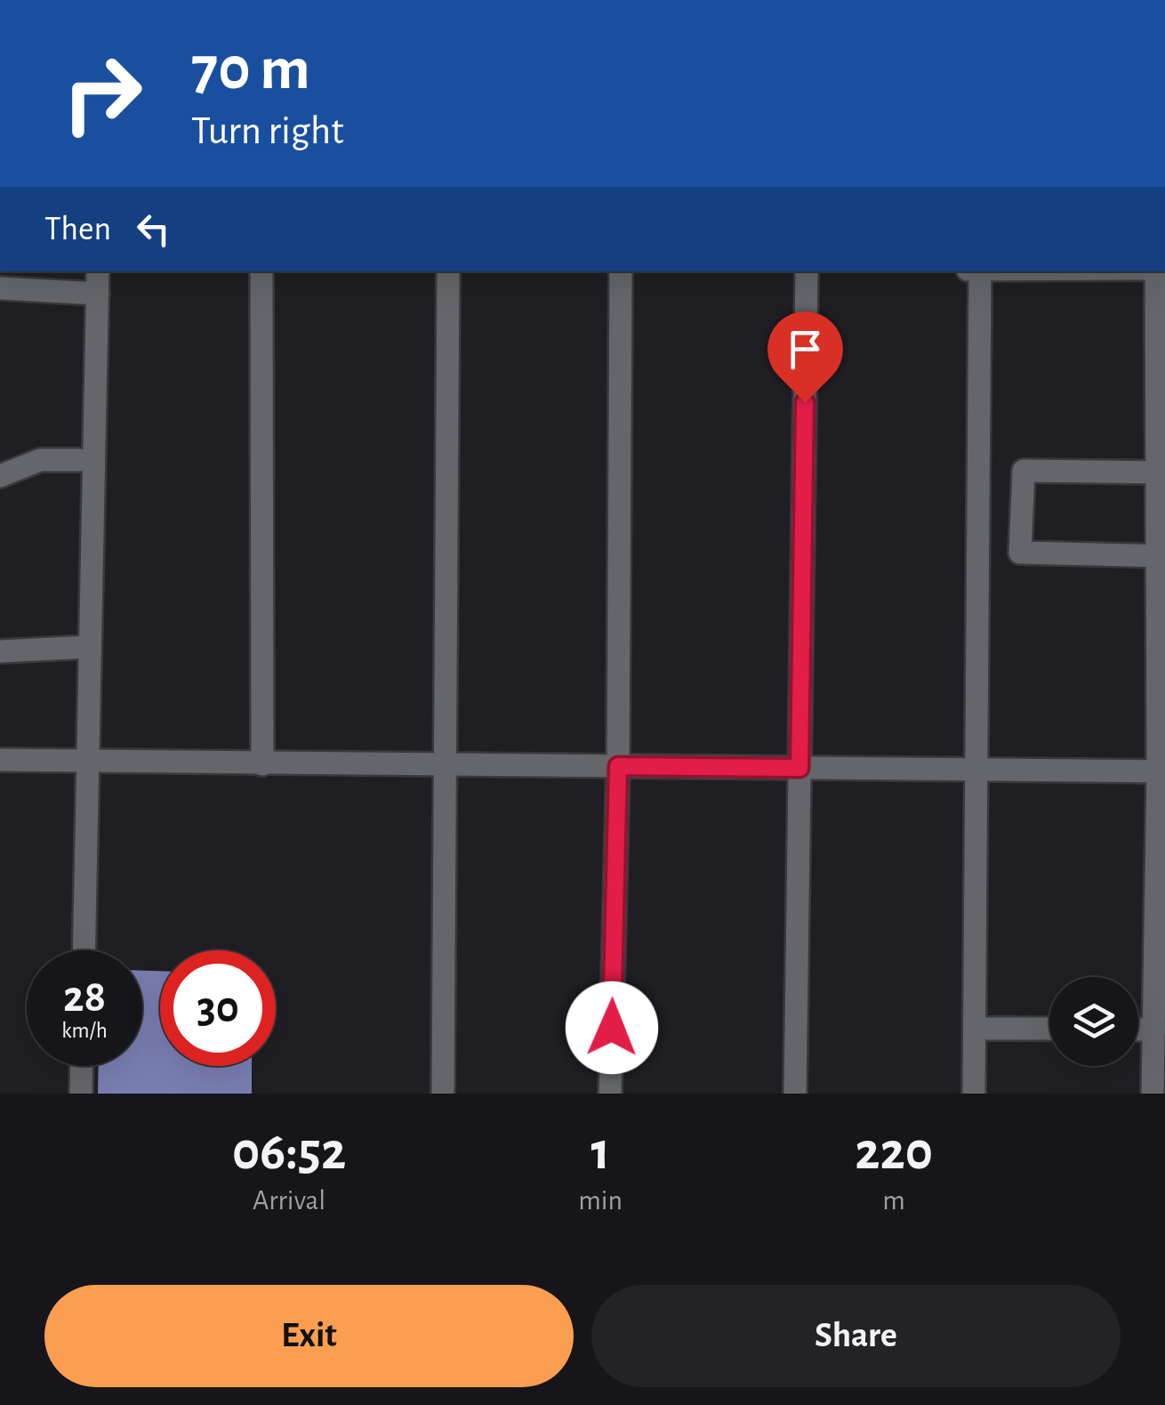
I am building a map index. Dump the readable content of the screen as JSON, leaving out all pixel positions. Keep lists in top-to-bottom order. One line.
{"page":{"turn":["70 m","Turn right"],"then":"Then","speed":"28 km/h","limit":"30","eta":["06:52","Arrival","1","min","220","m"],"buttons":["Exit","Share"]}}
